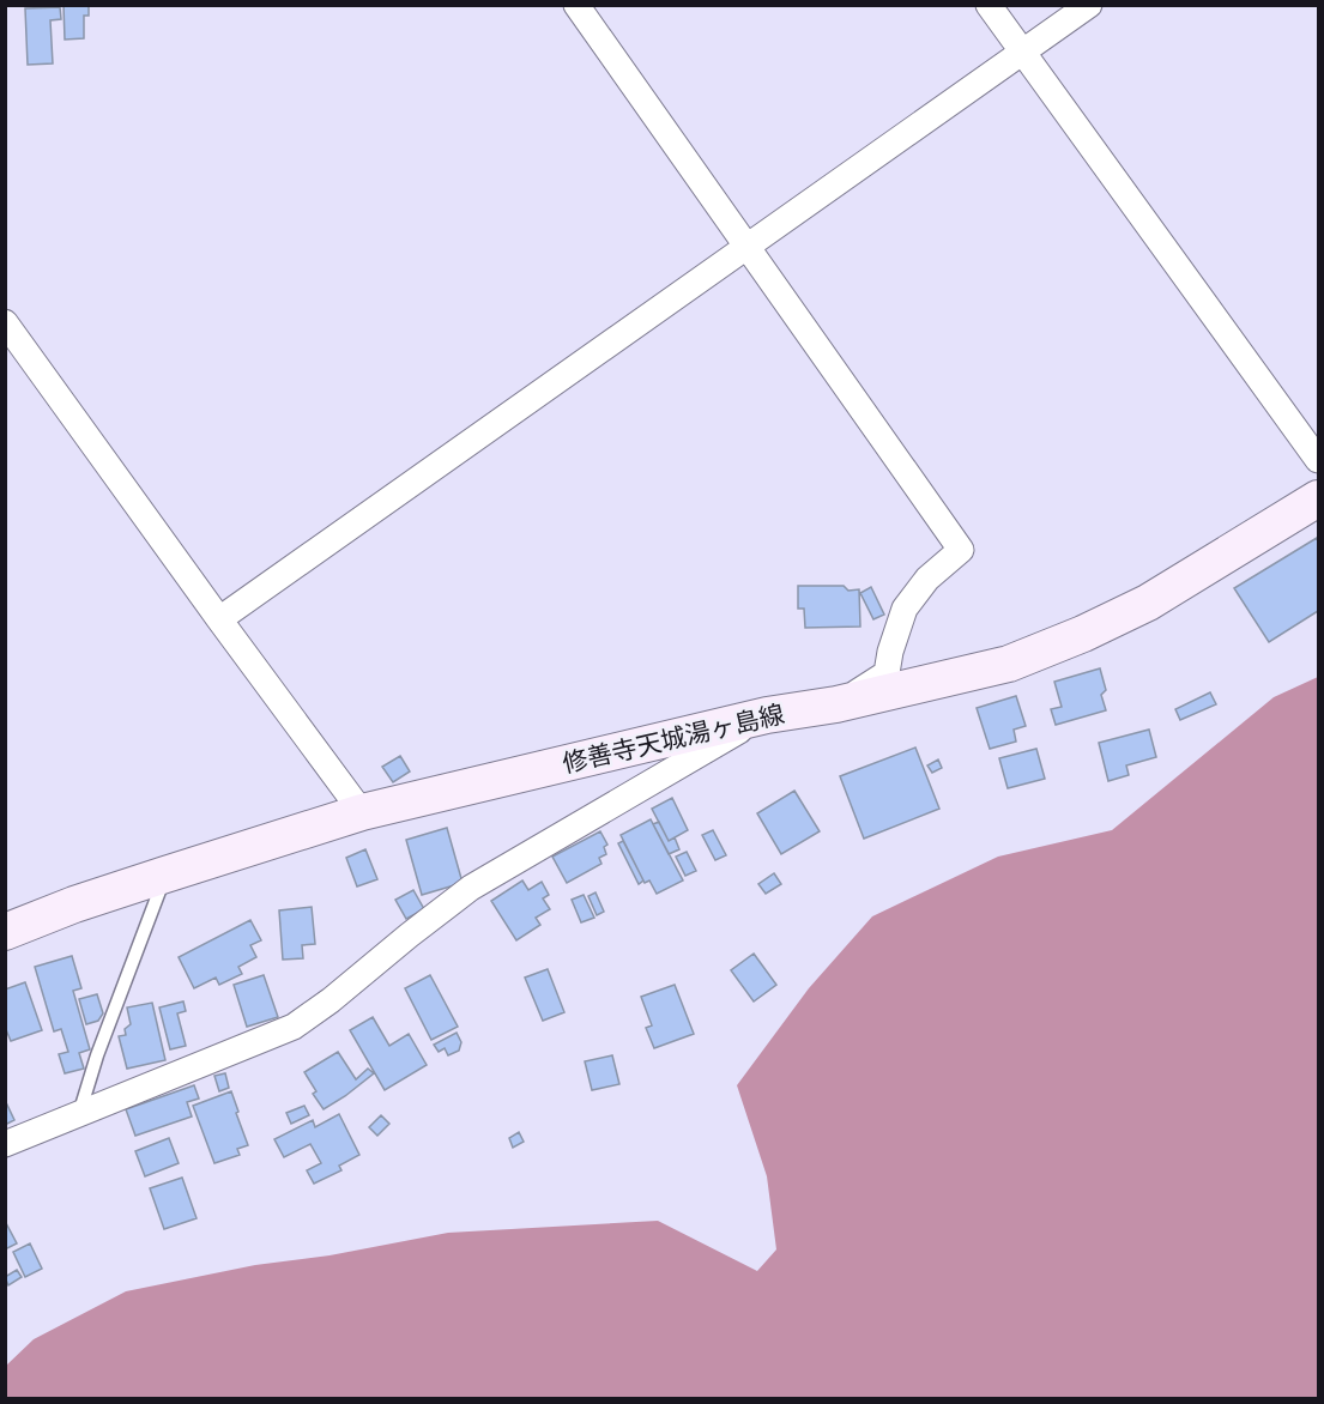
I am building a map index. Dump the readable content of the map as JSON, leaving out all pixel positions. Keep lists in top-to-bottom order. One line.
{"streets":{"main road":["修善寺天城湯ヶ島線"]}}
